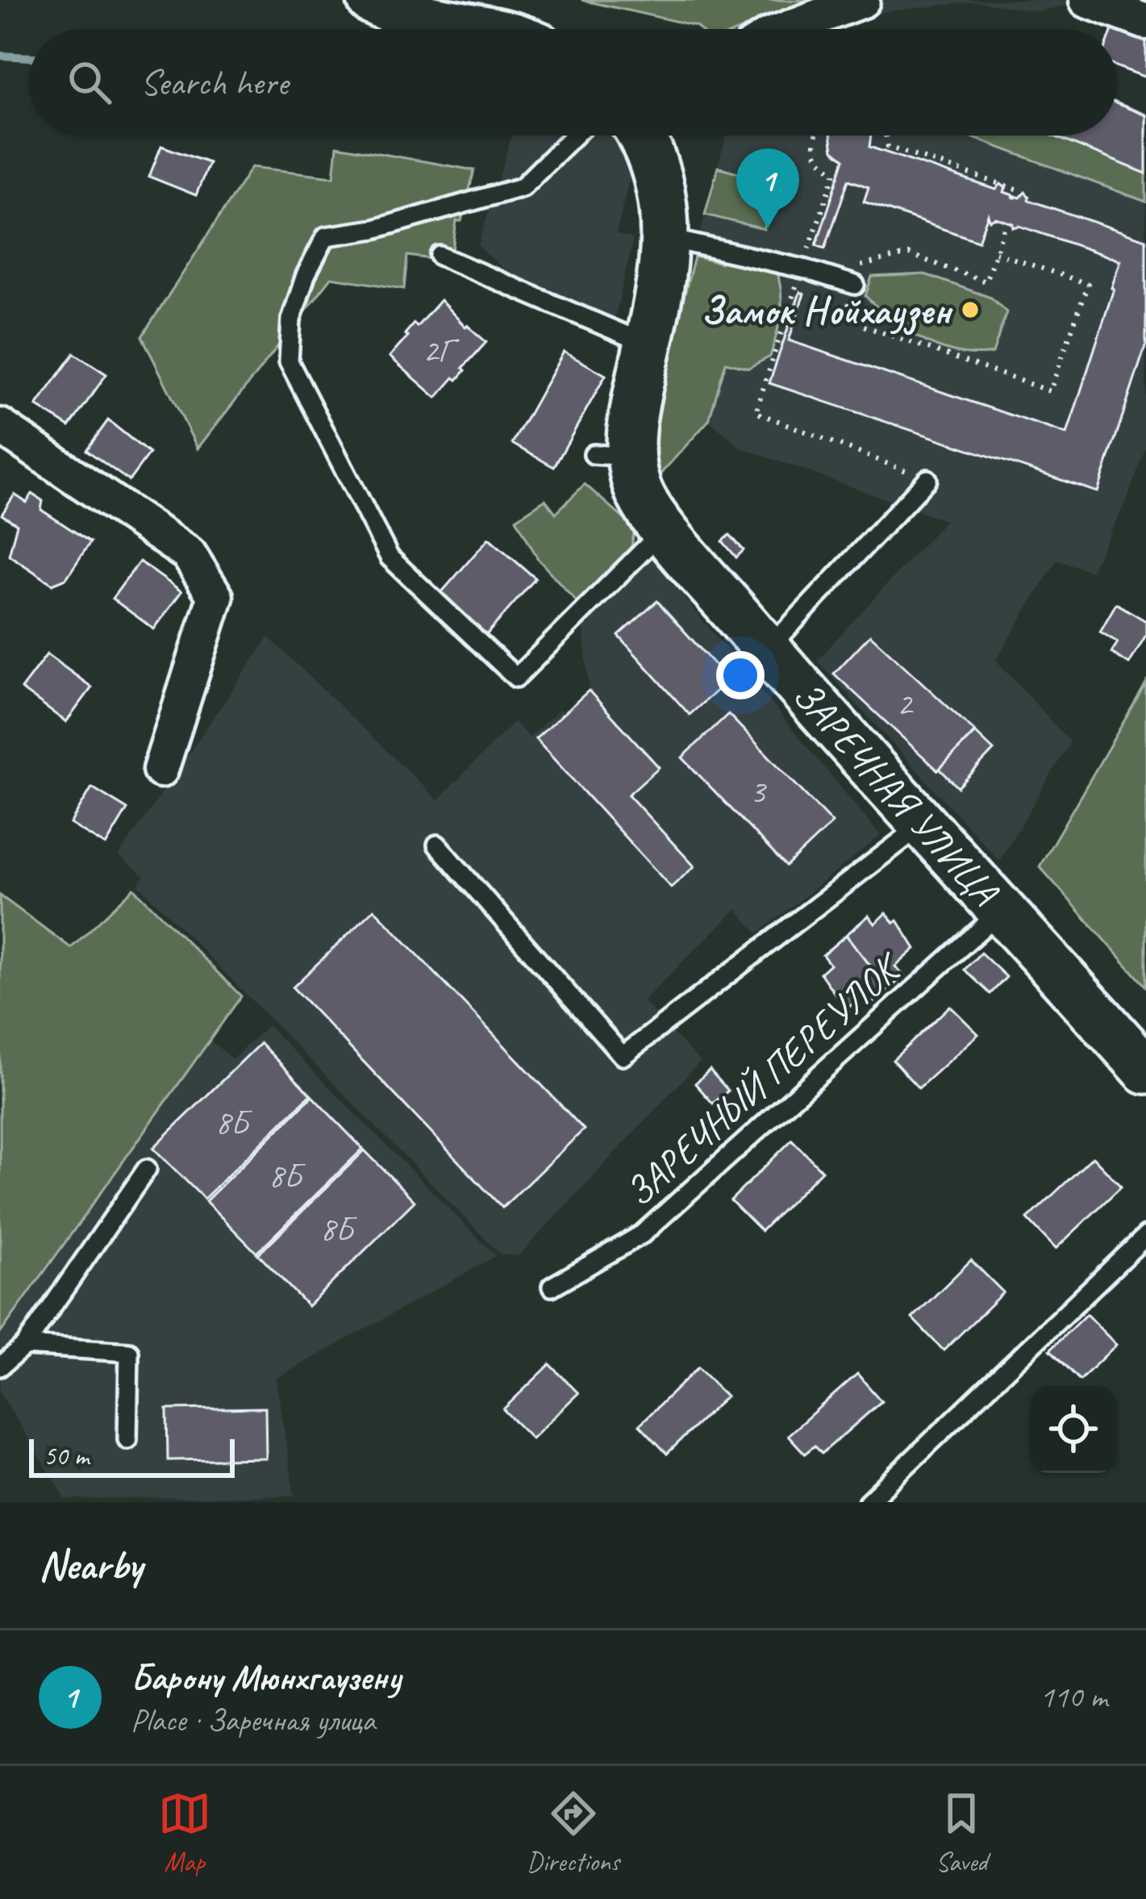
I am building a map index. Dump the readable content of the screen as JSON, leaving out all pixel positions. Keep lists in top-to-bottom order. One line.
{"streets":{"main road":["ЗАРЕЧНАЯ УЛИЦА"],"lane":["ЗАРЕЧНЫЙ ПЕРЕУЛОК"]},"crossings":[["ЗАРЕЧНАЯ УЛИЦА","ЗАРЕЧНЫЙ ПЕРЕУЛОК"]],"places":["Замок Нойхаузен"],"house_numbers":["2Г","2","3","8Б","8Б","8Б"],"scale_bar":"50 m","page":{"search":"Search here","pins":"1","scale":"50 m","heading":"Nearby","list":[{"mark":"1","name":"Барону Мюнхгаузену","note":"Place · Заречная улица","value":"110 m"}],"nav":["Map","Directions","Saved"]}}
